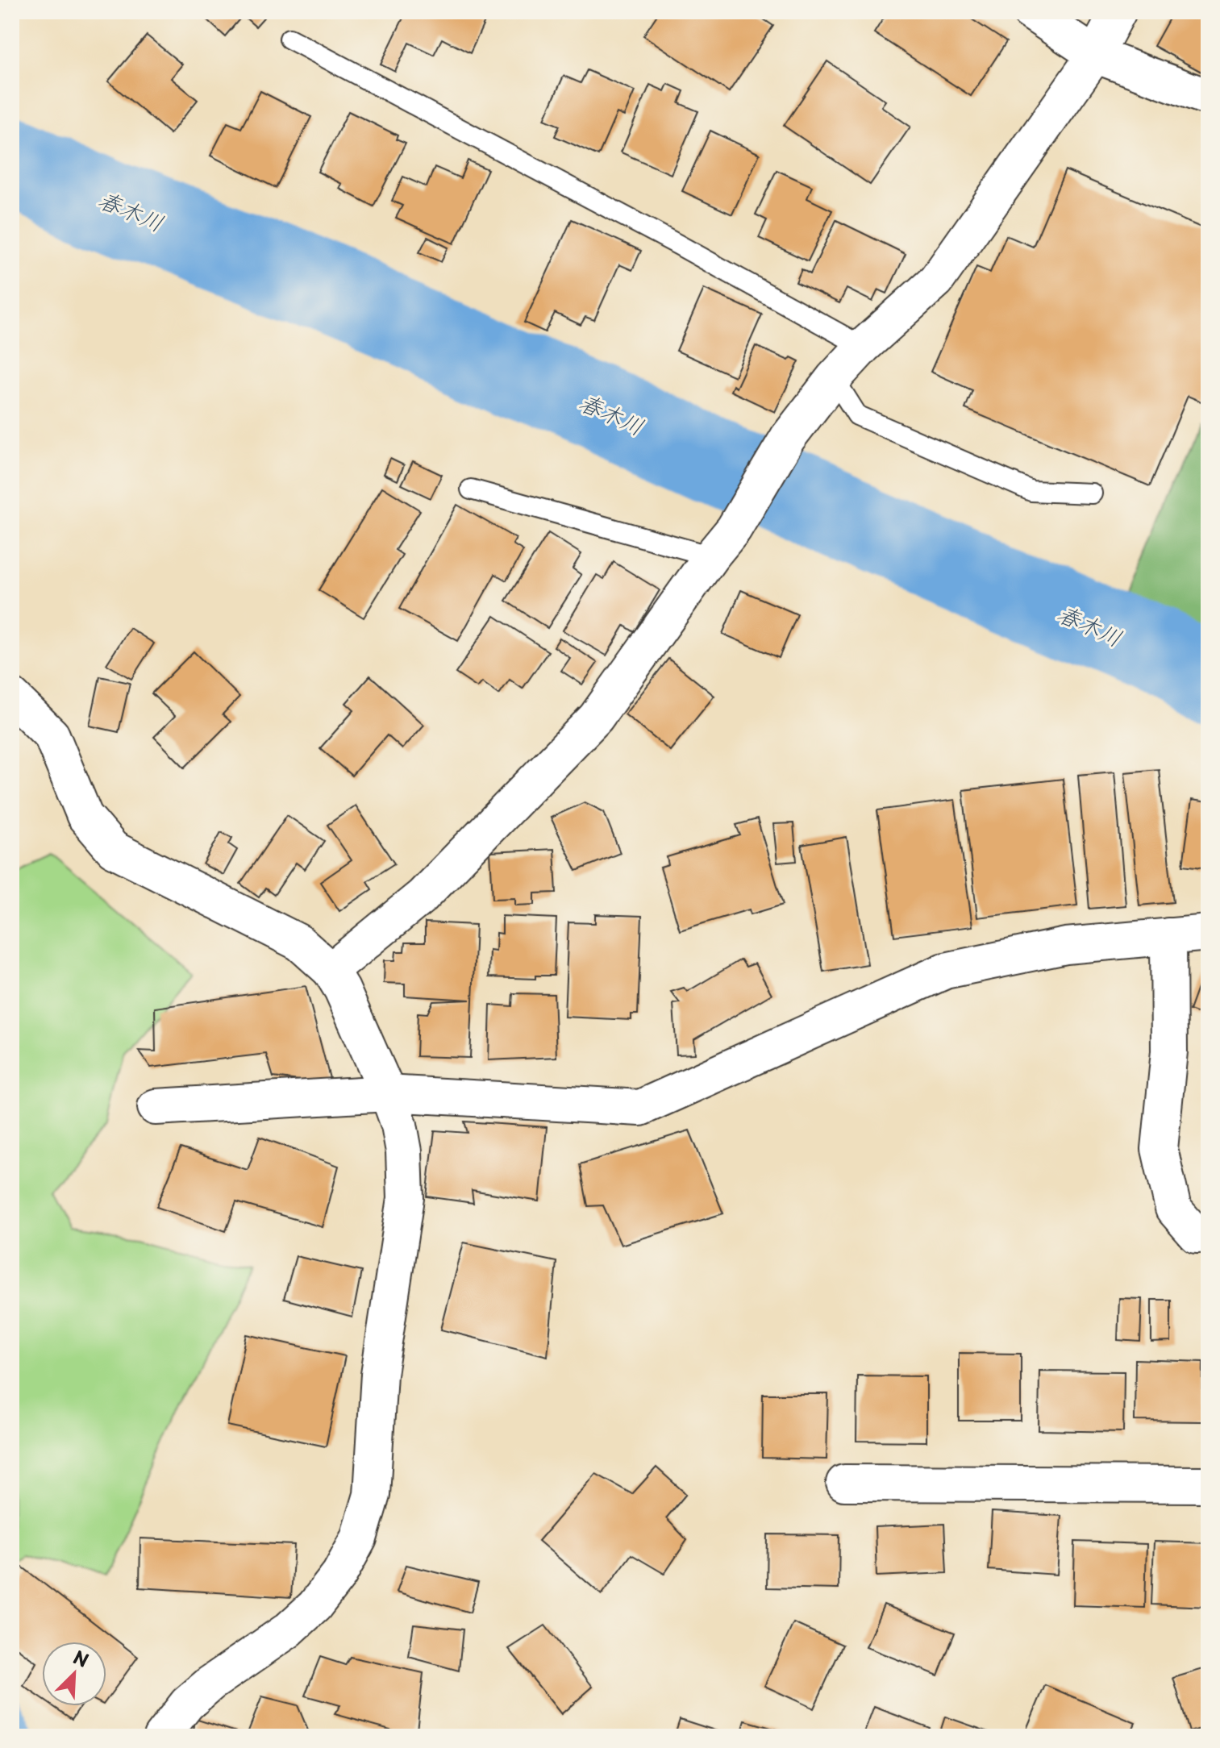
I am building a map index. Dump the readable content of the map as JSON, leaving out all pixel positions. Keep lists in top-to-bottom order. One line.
{"water":["春木川"],"north":"top right"}
